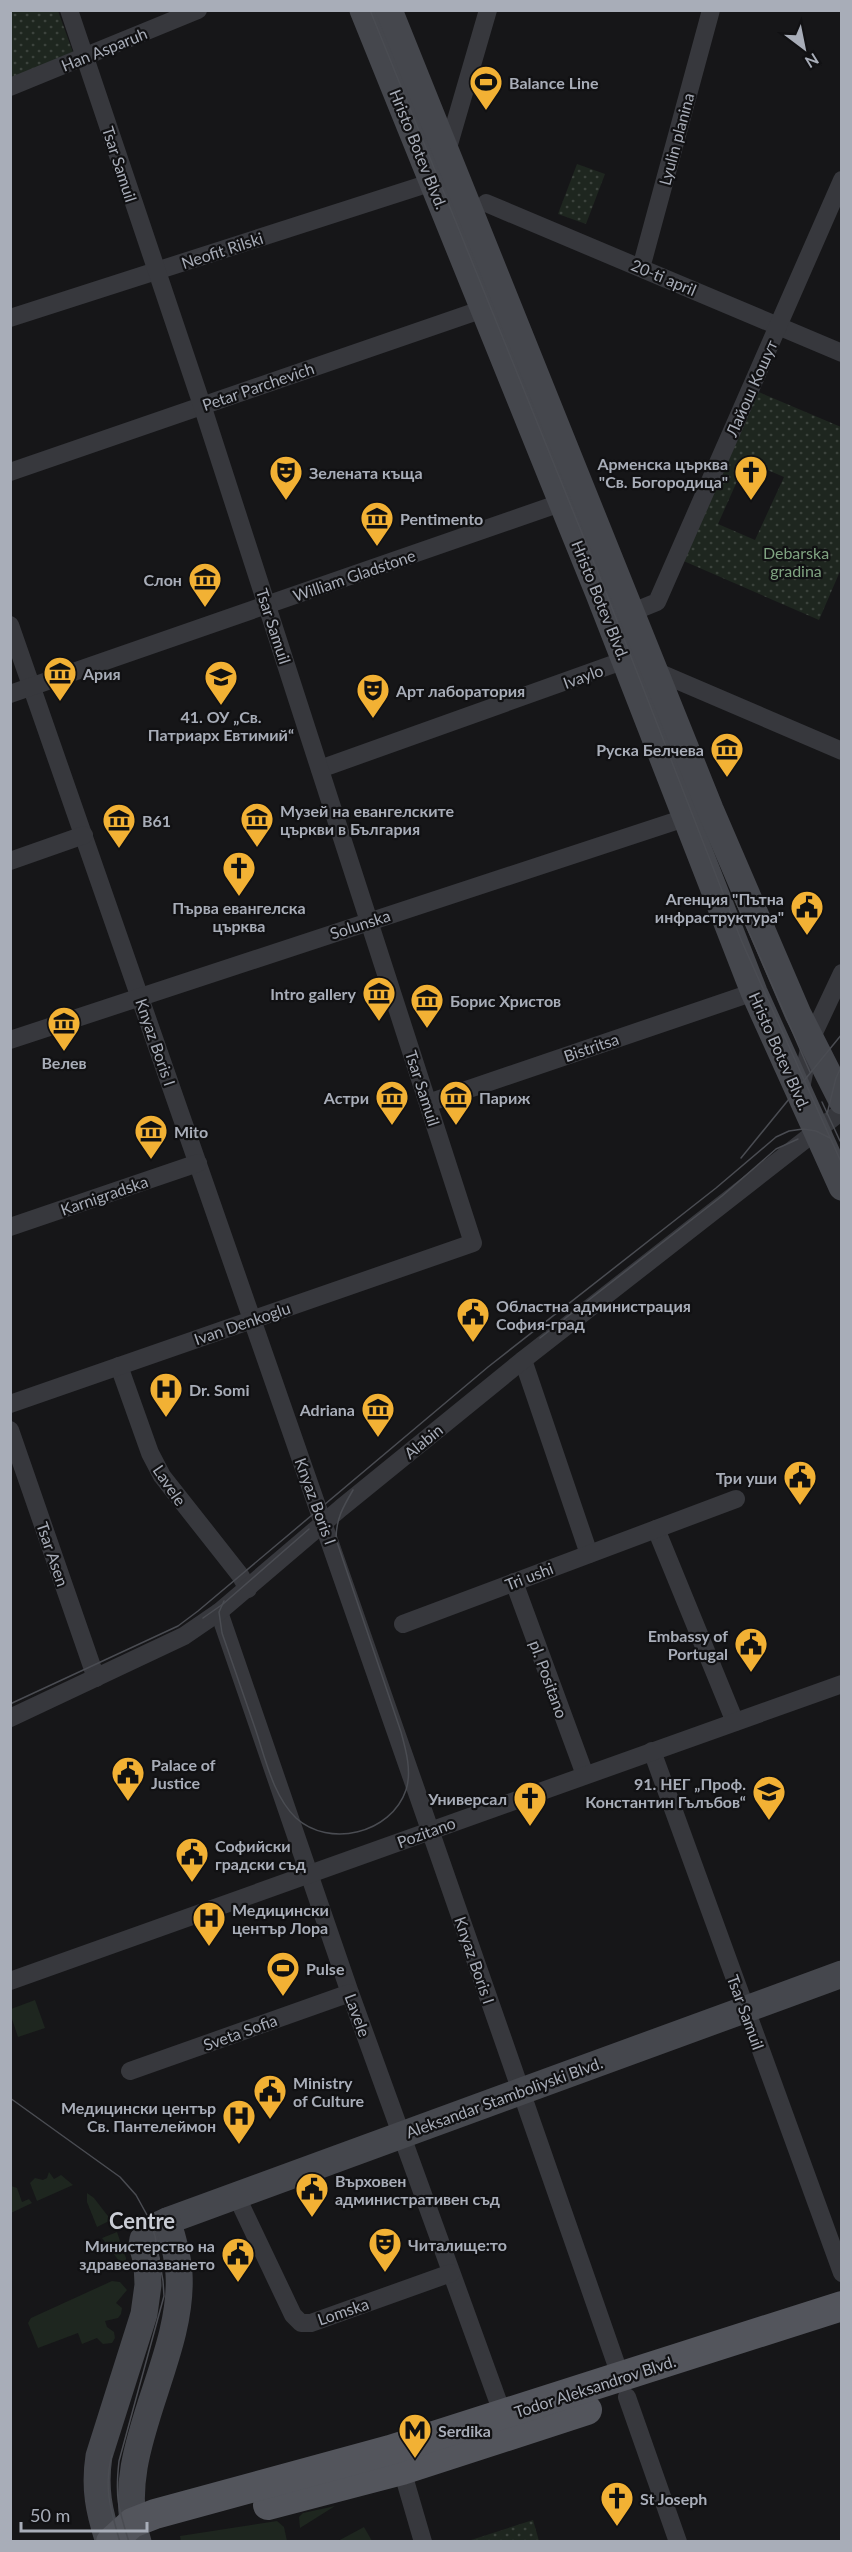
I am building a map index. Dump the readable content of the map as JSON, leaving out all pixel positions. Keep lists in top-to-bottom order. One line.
{"streets":{"main road":["Hristo Botev Blvd.","Aleksandar Stamboliyski Blvd.","Todor Aleksandrov Blvd."],"street":["Han Asparuh","Lyulin planina","Tsar Samuil","Neofit Rilski","20-ti april","Petar Parchevich","Лайош Кошут","William Gladstone","Ivaylo","Solunska","Knyaz Boris I","Bistritsa","Karnigradska","Ivan Denkoglu","Alabin","Lavele","Tsar Asen","Tri ushi","pl. Positano","Pozitano","Sveta Sofia","Lomska"]},"crossings":[["Han Asparuh","Tsar Samuil"],["Lyulin planina","20-ti april"],["Hristo Botev Blvd.","Neofit Rilski"],["Hristo Botev Blvd.","Petar Parchevich"],["Hristo Botev Blvd.","Лайош Кошут"],["Hristo Botev Blvd.","William Gladstone"],["Hristo Botev Blvd.","Ivaylo"],["Hristo Botev Blvd.","Solunska"],["Hristo Botev Blvd.","Bistritsa"],["Hristo Botev Blvd.","Alabin"],["Tsar Samuil","Neofit Rilski"],["Tsar Samuil","Petar Parchevich"],["Tsar Samuil","William Gladstone"],["Tsar Samuil","Ivaylo"],["Tsar Samuil","Solunska"],["Tsar Samuil","Bistritsa"],["Tsar Samuil","Ivan Denkoglu"],["Tsar Samuil","Pozitano"],["Tsar Samuil","Aleksandar Stamboliyski Blvd."],["20-ti april","Лайош Кошут"],["William Gladstone","Knyaz Boris I"],["Solunska","Knyaz Boris I"],["Knyaz Boris I","Karnigradska"],["Knyaz Boris I","Ivan Denkoglu"],["Knyaz Boris I","Alabin"],["Knyaz Boris I","Pozitano"],["Knyaz Boris I","Aleksandar Stamboliyski Blvd."],["Knyaz Boris I","Todor Aleksandrov Blvd."],["Ivan Denkoglu","Lavele"],["Alabin","Lavele"],["Alabin","Tsar Asen"],["Lavele","Pozitano"],["Lavele","Sveta Sofia"],["Lavele","Aleksandar Stamboliyski Blvd."],["Lavele","Lomska"],["Lavele","Todor Aleksandrov Blvd."],["Tri ushi","pl. Positano"],["pl. Positano","Pozitano"],["Aleksandar Stamboliyski Blvd.","Lomska"]],"districts":["Centre"],"parks":["Debarska gradina"],"places":{"sports":["Balance Line","Pulse"],"theatre":["Зелената къща","Арт лаборатория","Читалище:то"],"church":["Арменска църква \"Св. Богородица\"","Първа евангелска църква","Универсал","St Joseph"],"museum":["Pentimento","Слон","Ария","Руска Белчева","Музей на евангелските църкви в България","B61","Intro gallery","Борис Христов","Велев","Астри","Париж","Mito","Adriana"],"school or university":["41. ОУ „Св. Патриарх Евтимий“","91. НЕГ „Проф. Константин Гълъбов“"],"public building":["Агенция \"Пътна инфраструктура\"","Областна администрация София-град","Три уши","Embassy of Portugal","Palace of Justice","Софийски градски съд","Ministry of Culture","Върховен административен съд","Министерство на здравеопазването"],"hospital":["Dr. Somi","Медицински център Лора","Медицински център Св. Пантелеймон"],"metro station":["Serdika"]},"scale_bar":"50 m","north":"bottom right"}
